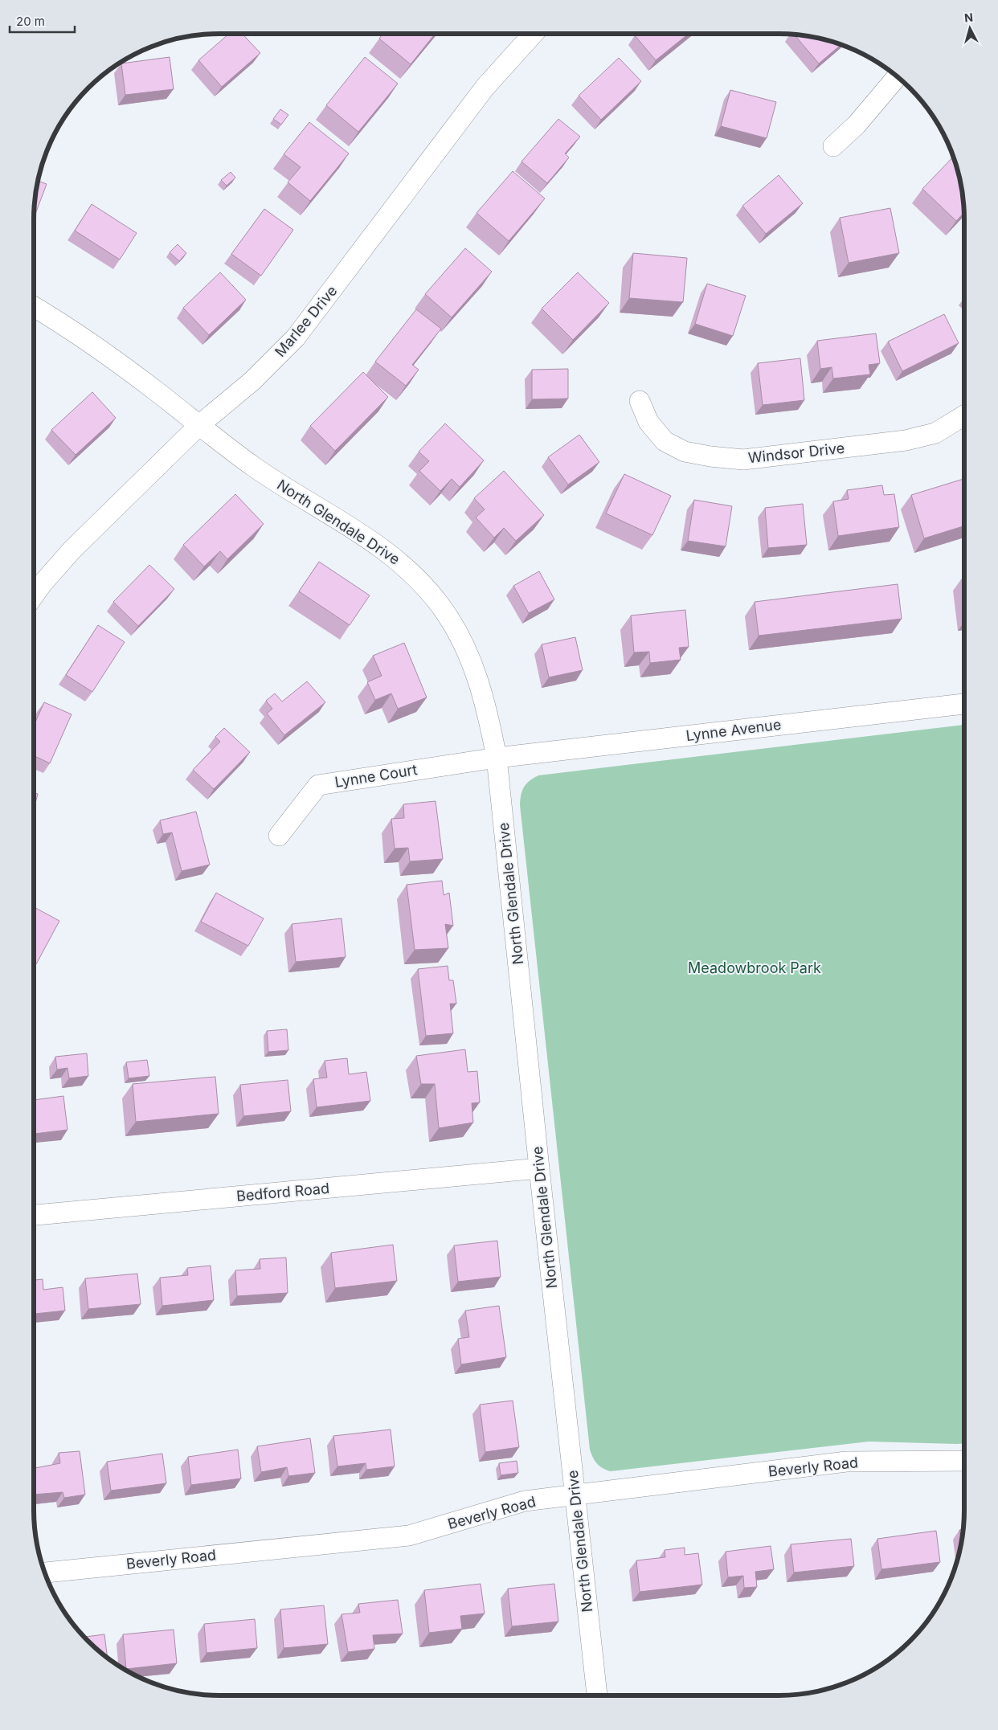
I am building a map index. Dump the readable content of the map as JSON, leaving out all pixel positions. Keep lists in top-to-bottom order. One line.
{"streets":{"street":["Marlee Drive","Windsor Drive","North Glendale Drive","Lynne Avenue","Lynne Court","Bedford Road","Beverly Road"]},"crossings":[["Marlee Drive","North Glendale Drive"],["North Glendale Drive","Lynne Avenue"],["North Glendale Drive","Lynne Court"],["North Glendale Drive","Bedford Road"],["North Glendale Drive","Beverly Road"],["Lynne Avenue","Lynne Court"]],"parks":["Meadowbrook Park"],"scale_bar":"20 m","north":"top"}
